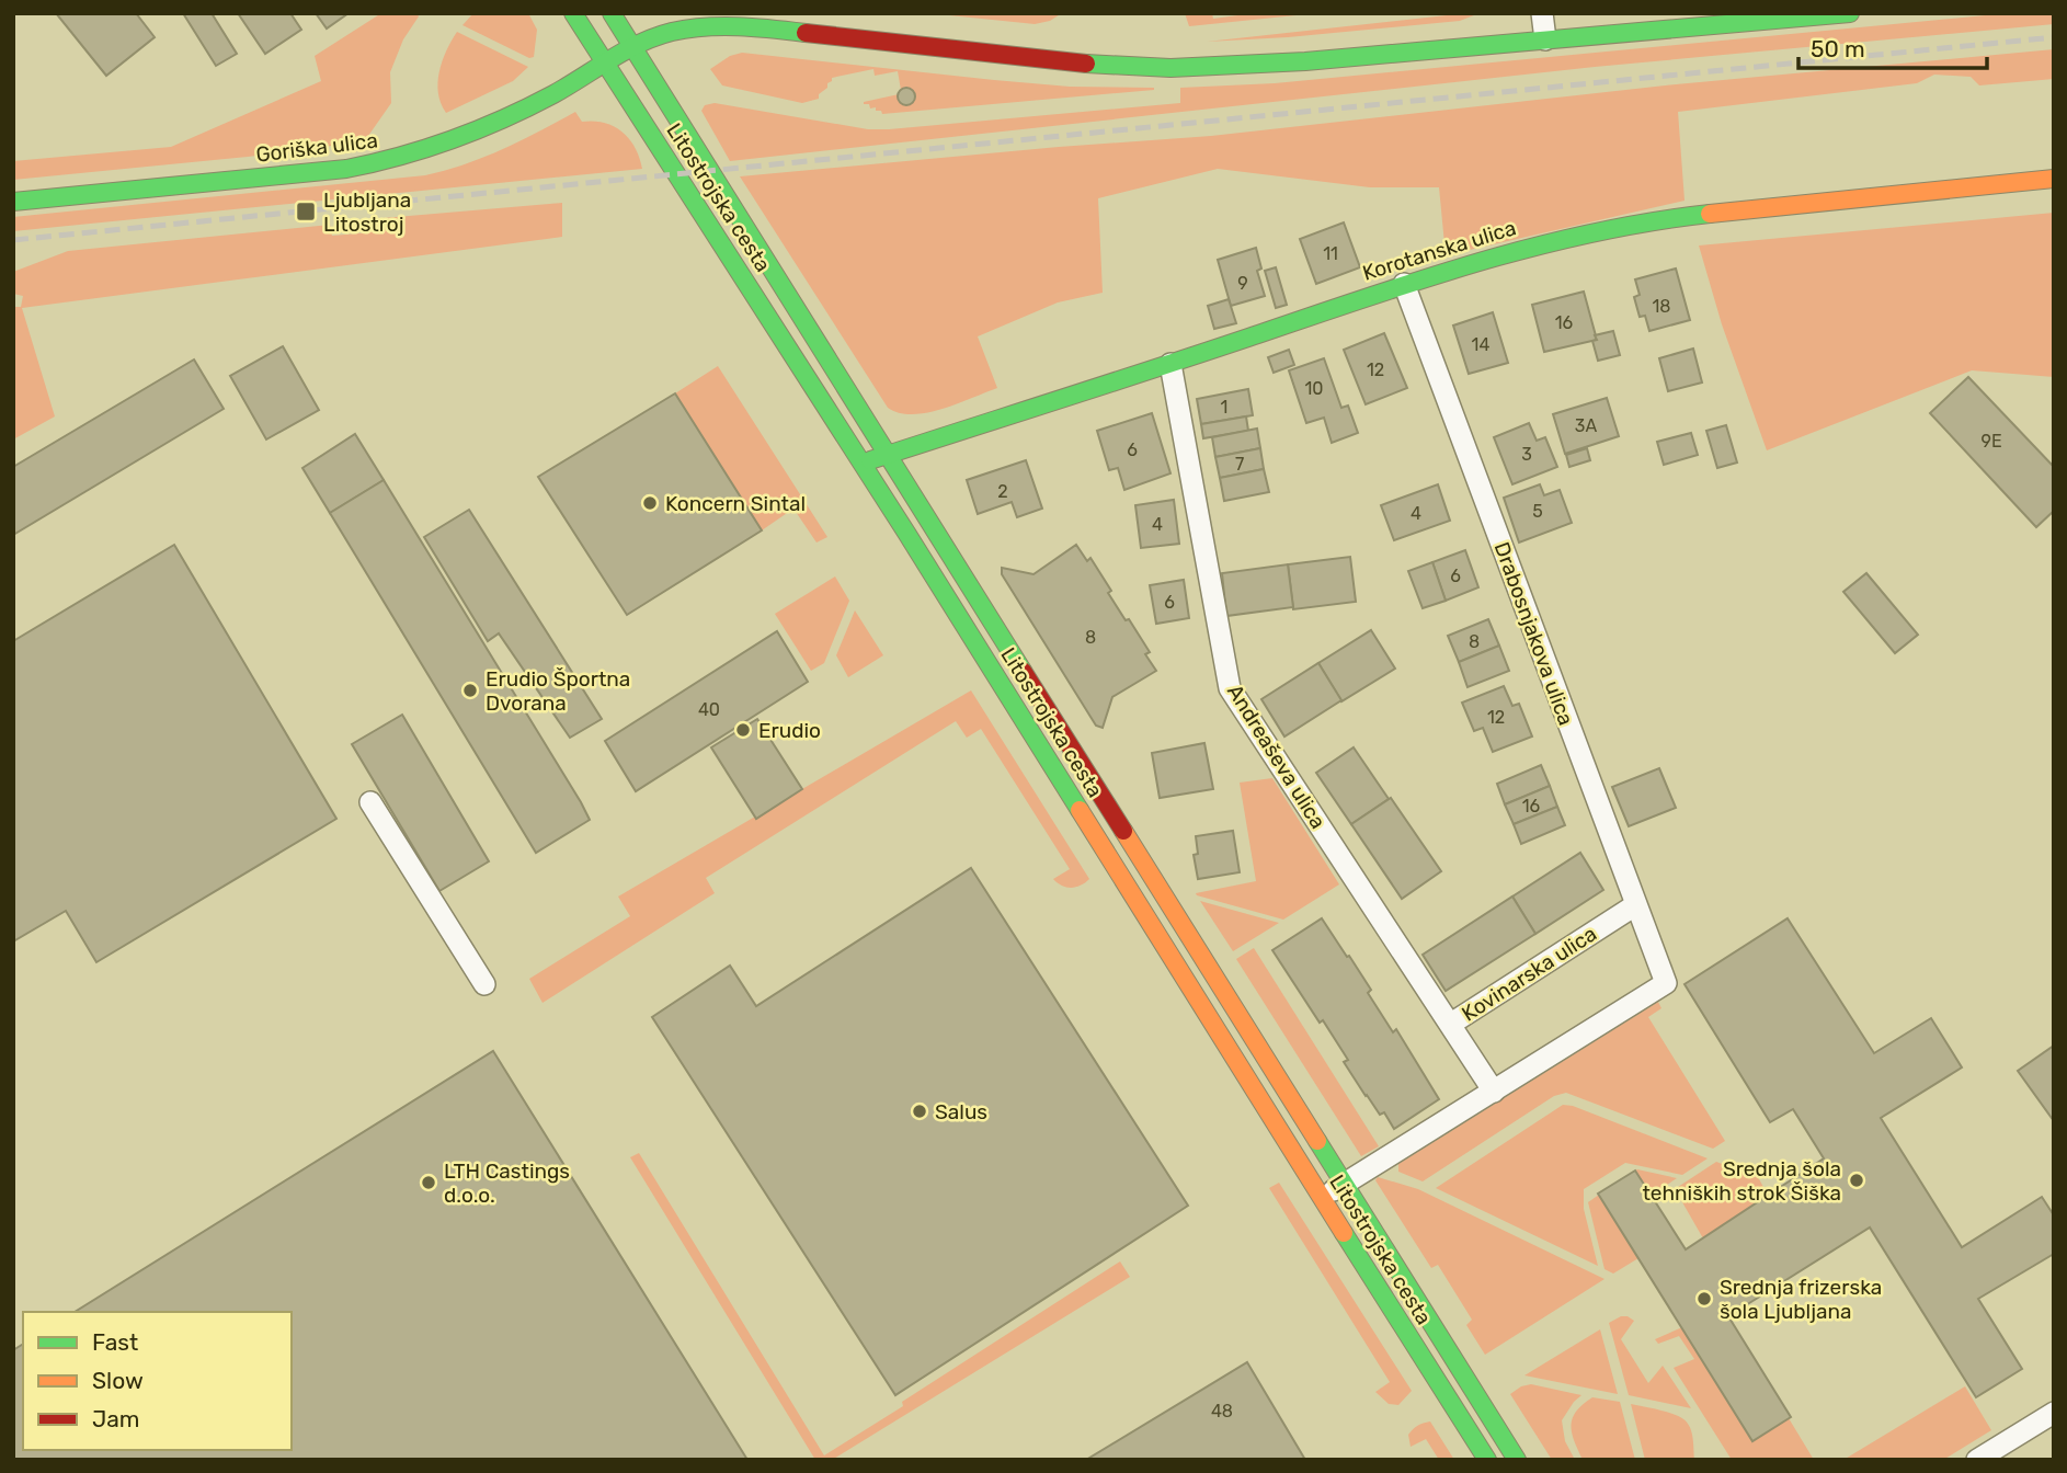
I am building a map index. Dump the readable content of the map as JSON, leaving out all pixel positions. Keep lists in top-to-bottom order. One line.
{"streets":{"main road":["Goriška ulica","Litostrojska cesta","Korotanska ulica"],"street":["Drabosnjakova ulica","Andreaševa ulica","Kovinarska ulica"]},"crossings":[["Goriška ulica","Litostrojska cesta"],["Litostrojska cesta","Korotanska ulica"],["Korotanska ulica","Drabosnjakova ulica"],["Korotanska ulica","Andreaševa ulica"],["Drabosnjakova ulica","Kovinarska ulica"],["Andreaševa ulica","Kovinarska ulica"]],"places":{"transit":["Ljubljana Litostroj"],"other":["Koncern Sintal","Erudio Športna Dvorana","Erudio","Salus","Srednja šola tehniških strok Šiška","LTH Castings d.o.o.","Srednja frizerska šola Ljubljana"]},"house_numbers":["11","9","18","16","14","12","10","1","3A","9E","6","3","7","2","5","4","4","6","6","8","8","40","12","16","48"],"legend":["Fast","Slow","Jam"],"scale_bar":"50 m"}
